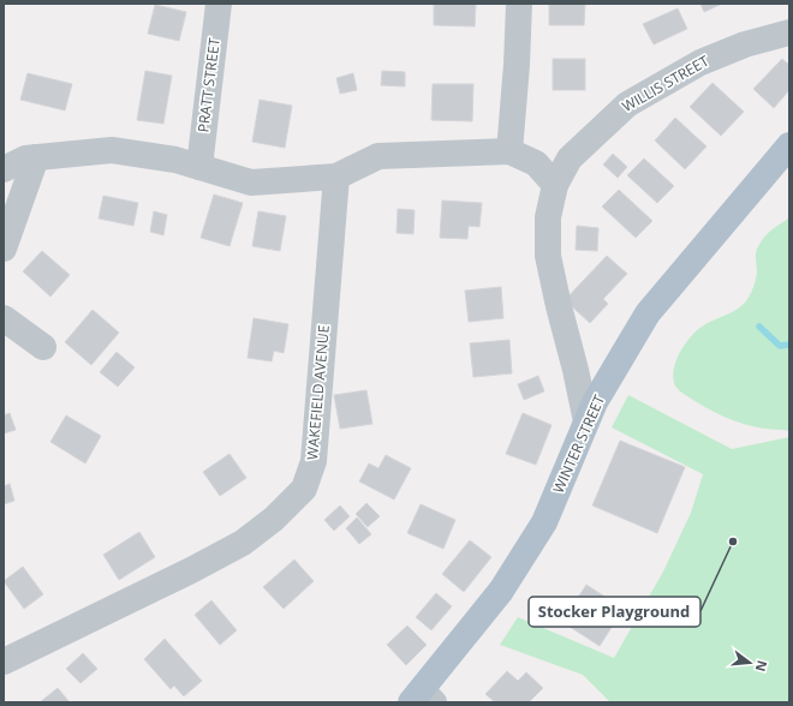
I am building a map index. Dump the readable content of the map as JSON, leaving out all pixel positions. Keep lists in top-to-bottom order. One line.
{"streets":{"main road":["WINTER STREET"],"street":["WILLIS STREET","PRATT STREET","WAKEFIELD AVENUE"]},"crossings":[["WILLIS STREET","WINTER STREET"]],"places":["Stocker Playground"],"north":"right"}
